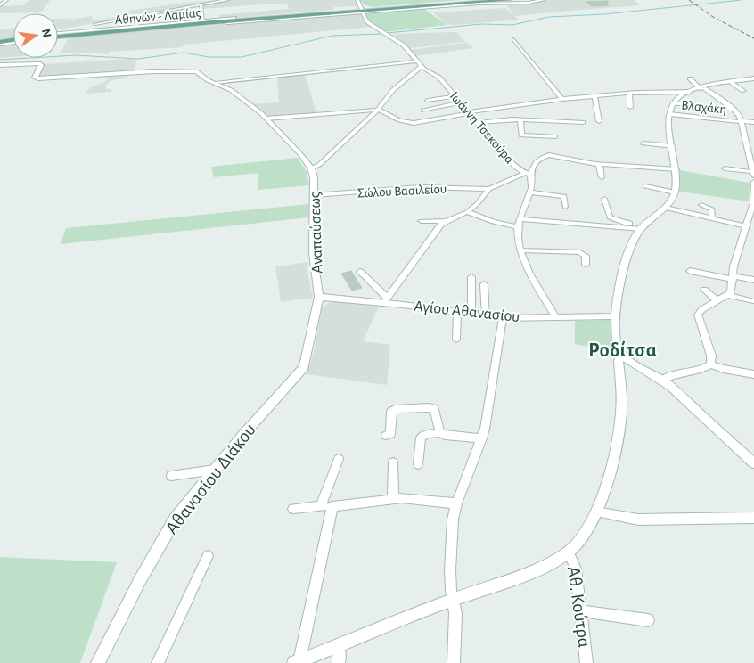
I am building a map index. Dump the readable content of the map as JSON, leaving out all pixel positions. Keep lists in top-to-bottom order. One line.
{"streets":{"main road":["Αθηνών - Λαμίας"],"street":["Βλαχάκη","Ιωάννη Τσεκούρα","Σώλου Βασιλείου","Αναπαύσεως","Αγίου Αθανασίου","Αθανασίου Διάκου","Αθ. Κούτρα"]},"crossings":[["Ιωάννη Τσεκούρα","Αγίου Αθανασίου"],["Σώλου Βασιλείου","Αναπαύσεως"],["Αναπαύσεως","Αγίου Αθανασίου"],["Αναπαύσεως","Αθανασίου Διάκου"],["Αγίου Αθανασίου","Αθανασίου Διάκου"]],"districts":["Ροδίτσα"],"north":"right"}
